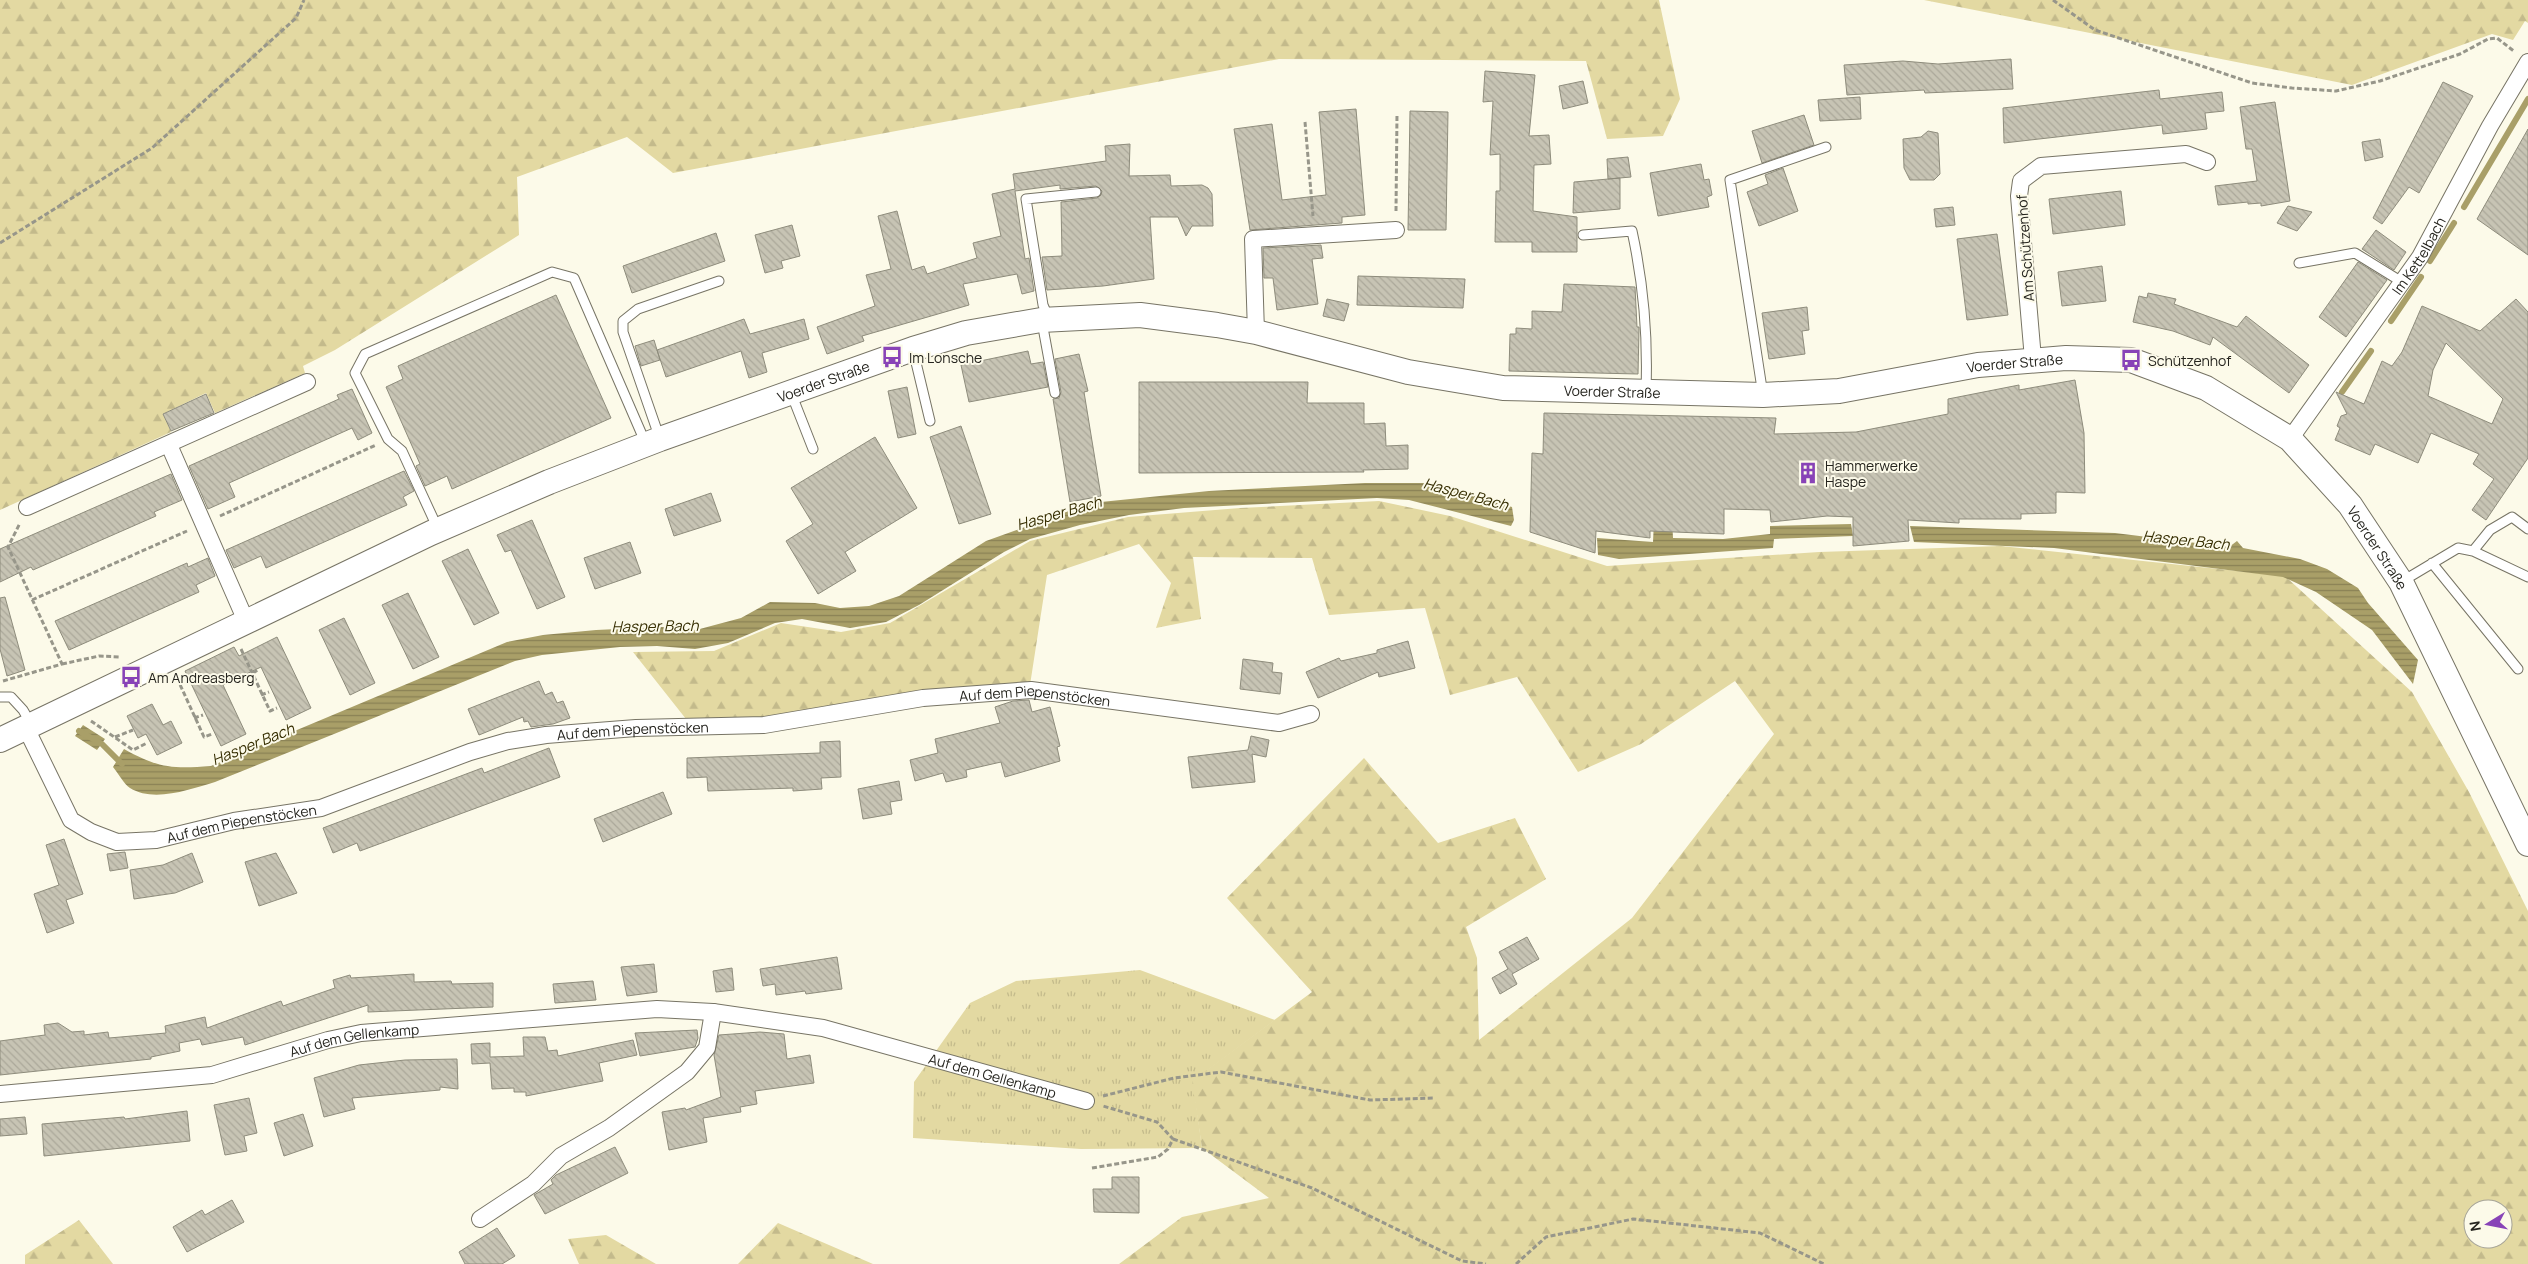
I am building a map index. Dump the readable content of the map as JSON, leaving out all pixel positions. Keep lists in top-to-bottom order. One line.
{"streets":{"main road":["Voerder Straße"],"street":["Am Schützenhof","Im Kettelbach","Auf dem Piepenstöcken","Auf dem Gellenkamp"]},"crossings":[["Am Schützenhof","Voerder Straße"],["Im Kettelbach","Voerder Straße"]],"water":["Hasper Bach"],"places":{"bus stop":["Im Lonsche","Schützenhof","Am Andreasberg"],"building":["Hammerwerke Haspe"]},"north":"left"}
